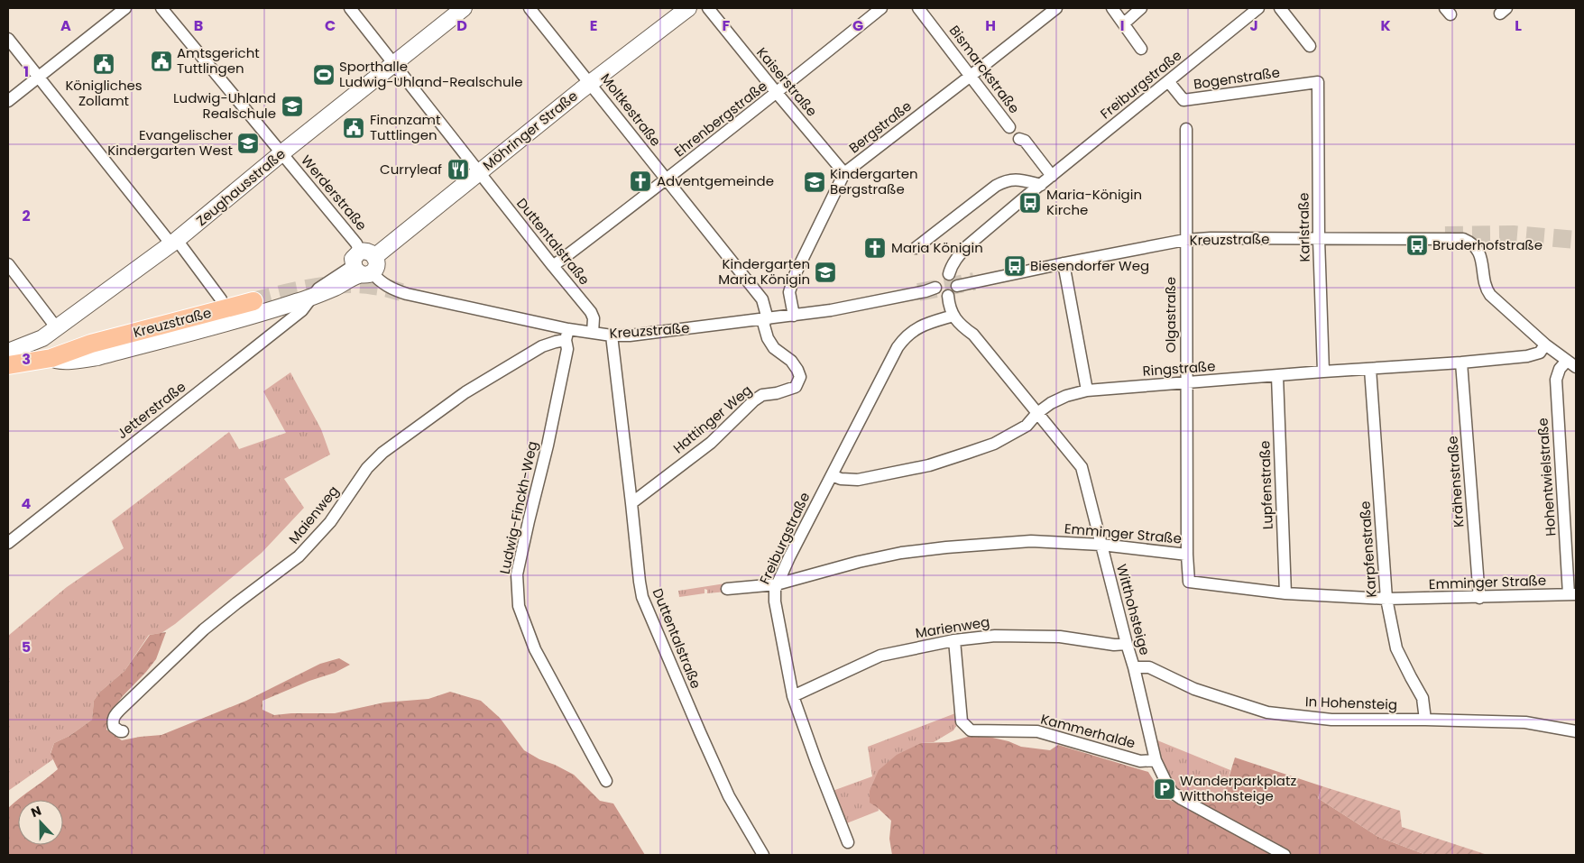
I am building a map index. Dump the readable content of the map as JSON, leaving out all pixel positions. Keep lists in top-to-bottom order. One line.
{"streets":{"main road":["Kreuzstraße"],"street":["Bismarckstraße","Bogenstraße","Kaiserstraße","Freiburgstraße","Moltkestraße","Ehrenbergstraße","Bergstraße","Möhringer Straße","Zeughausstraße","Werderstraße","Karlstraße","Duttentalstraße","Olgastraße","Ringstraße","Jetterstraße","Hattinger Weg","Hohentwielstraße","Krähenstraße","Lupfenstraße","Ludwig-Finckh-Weg","Maienweg","Emminger Straße","Karpfenstraße","Witthohsteige","Marienweg","In Hohensteig","Kammerhalde"]},"crossings":[["Bismarckstraße","Bergstraße"],["Bogenstraße","Freiburgstraße"],["Bogenstraße","Karlstraße"],["Kaiserstraße","Ehrenbergstraße"],["Kaiserstraße","Bergstraße"],["Freiburgstraße","Kreuzstraße"],["Freiburgstraße","Ringstraße"],["Freiburgstraße","Emminger Straße"],["Freiburgstraße","Witthohsteige"],["Freiburgstraße","Marienweg"],["Moltkestraße","Ehrenbergstraße"],["Moltkestraße","Möhringer Straße"],["Moltkestraße","Kreuzstraße"],["Moltkestraße","Hattinger Weg"],["Ehrenbergstraße","Duttentalstraße"],["Bergstraße","Kreuzstraße"],["Möhringer Straße","Werderstraße"],["Möhringer Straße","Kreuzstraße"],["Möhringer Straße","Duttentalstraße"],["Möhringer Straße","Jetterstraße"],["Zeughausstraße","Werderstraße"],["Zeughausstraße","Kreuzstraße"],["Zeughausstraße","Duttentalstraße"],["Werderstraße","Kreuzstraße"],["Karlstraße","Kreuzstraße"],["Karlstraße","Ringstraße"],["Kreuzstraße","Duttentalstraße"],["Kreuzstraße","Olgastraße"],["Kreuzstraße","Ringstraße"],["Kreuzstraße","Hattinger Weg"],["Kreuzstraße","Ludwig-Finckh-Weg"],["Kreuzstraße","Maienweg"],["Kreuzstraße","Witthohsteige"],["Duttentalstraße","Hattinger Weg"],["Olgastraße","Ringstraße"],["Olgastraße","Emminger Straße"],["Ringstraße","Krähenstraße"],["Ringstraße","Lupfenstraße"],["Ringstraße","Karpfenstraße"],["Ringstraße","Witthohsteige"],["Hohentwielstraße","Emminger Straße"],["Krähenstraße","Emminger Straße"],["Lupfenstraße","Emminger Straße"],["Ludwig-Finckh-Weg","Maienweg"],["Emminger Straße","Karpfenstraße"],["Emminger Straße","Witthohsteige"],["Karpfenstraße","In Hohensteig"],["Witthohsteige","Marienweg"],["Witthohsteige","In Hohensteig"],["Witthohsteige","Kammerhalde"],["Marienweg","Kammerhalde"]],"places":{"public building":["Amtsgericht Tuttlingen","Königliches Zollamt","Finanzamt Tuttlingen"],"sports":["Sporthalle Ludwig-Uhland-Realschule"],"school or university":["Ludwig-Uhland Realschule","Evangelischer Kindergarten West","Kindergarten Bergstraße","Kindergarten Maria Königin"],"restaurant":["Curryleaf"],"church":["Adventgemeinde","Maria Königin"],"bus stop":["Maria-Königin Kirche","Bruderhofstraße","Biesendorfer Weg"],"parking":["Wanderparkplatz Witthohsteige"]},"north":"top","grid":{"columns":["A","B","C","D","E","F","G","H","I","J","K","L"],"rows":["1","2","3","4","5"]}}
